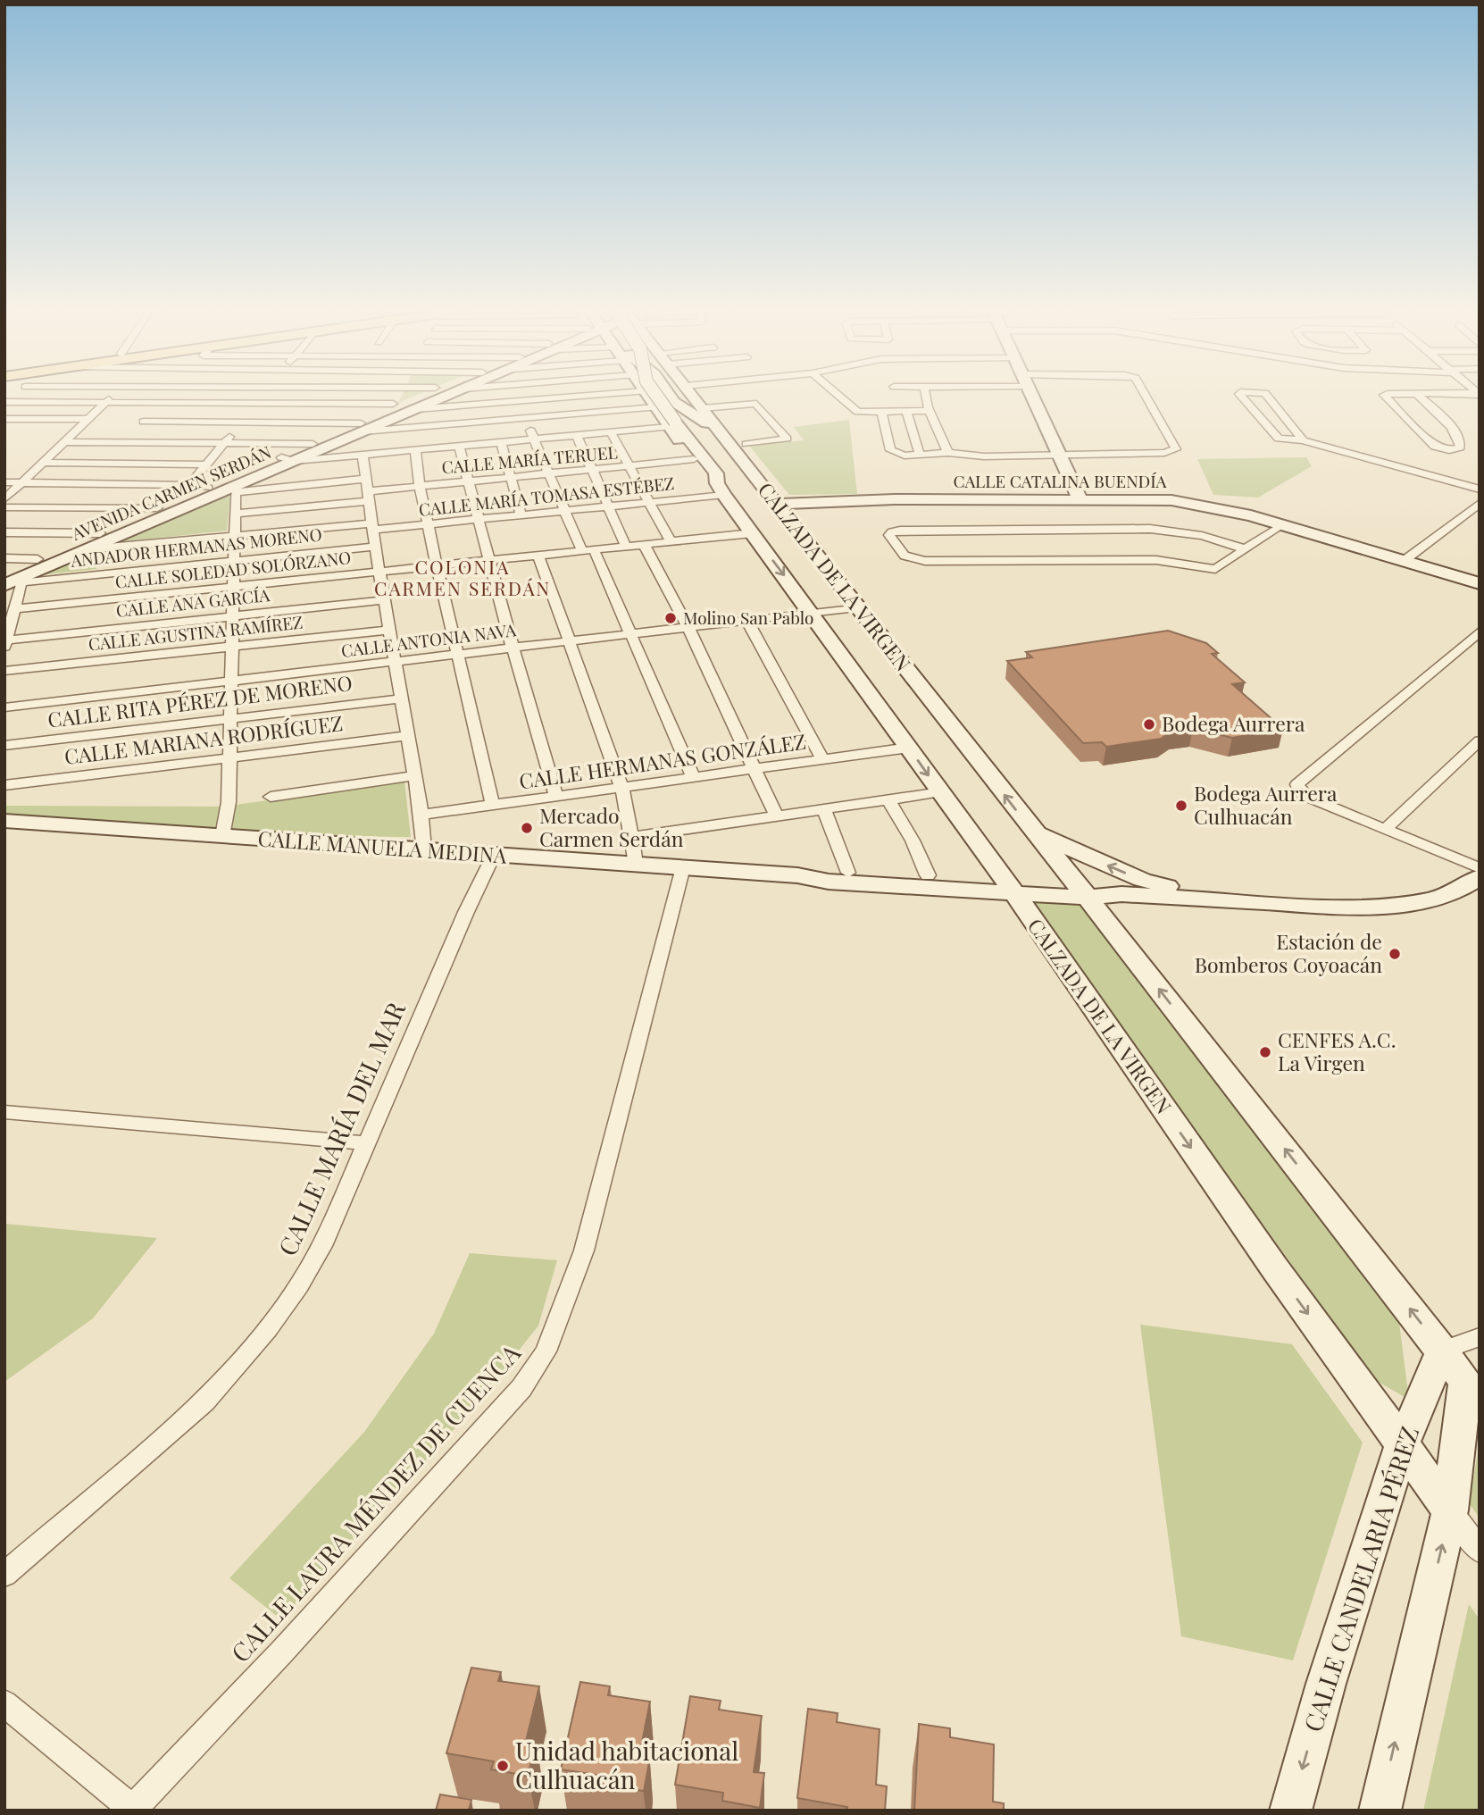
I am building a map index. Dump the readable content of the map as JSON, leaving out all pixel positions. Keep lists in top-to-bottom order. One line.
{"streets":{"street":["CALLE MARÍA TERUEL","CALLE CATALINA BUENDÍA","AVENIDA CARMEN SERDÁN","CALLE MARÍA TOMASA ESTÉBEZ","ANDADOR HERMANAS MORENO","CALLE SOLEDAD SOLÓRZANO","CALZADA DE LA VIRGEN","CALLE ANA GARCÍA","CALLE AGUSTINA RAMÍREZ","CALLE ANTONIA NAVA","CALLE RITA PÉREZ DE MORENO","CALLE MARIANA RODRÍGUEZ","CALLE HERMANAS GONZÁLEZ","CALLE MANUELA MEDINA","CALLE MARÍA DEL MAR","CALLE LAURA MÉNDEZ DE CUENCA","CALLE CANDELARIA PÉREZ"]},"crossings":[["CALLE MARÍA TERUEL","CALZADA DE LA VIRGEN"],["CALLE CATALINA BUENDÍA","CALZADA DE LA VIRGEN"],["AVENIDA CARMEN SERDÁN","ANDADOR HERMANAS MORENO"],["CALLE MARÍA TOMASA ESTÉBEZ","ANDADOR HERMANAS MORENO"],["CALLE MARÍA TOMASA ESTÉBEZ","CALZADA DE LA VIRGEN"],["CALLE SOLEDAD SOLÓRZANO","CALZADA DE LA VIRGEN"],["CALZADA DE LA VIRGEN","CALLE ANTONIA NAVA"],["CALZADA DE LA VIRGEN","CALLE HERMANAS GONZÁLEZ"],["CALZADA DE LA VIRGEN","CALLE CANDELARIA PÉREZ"],["CALLE MANUELA MEDINA","CALLE MARÍA DEL MAR"],["CALLE MANUELA MEDINA","CALLE LAURA MÉNDEZ DE CUENCA"]],"districts":["COLONIA CARMEN SERDÁN"],"places":["Molino San Pablo","Bodega Aurrera","Bodega Aurrera Culhuacán","Mercado Carmen Serdán","Estación de Bomberos Coyoacán","CENFES A.C. La Virgen","Unidad habitacional Culhuacán"]}
